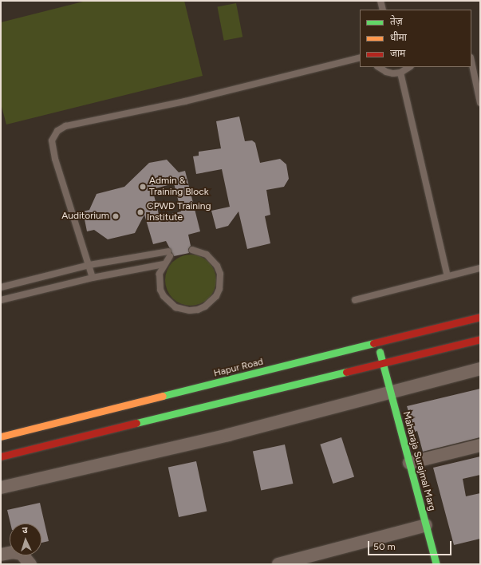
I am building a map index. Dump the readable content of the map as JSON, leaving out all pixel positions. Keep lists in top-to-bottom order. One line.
{"streets":{"main road":["Hapur Road","Maharaja Surajmal Marg"]},"crossings":[["Hapur Road","Maharaja Surajmal Marg"]],"places":["Admin & Training Block","CPWD Training Institute","Auditorium"],"legend":["तेज़","धीमा","जाम"],"scale_bar":"50 m","north":"top"}
